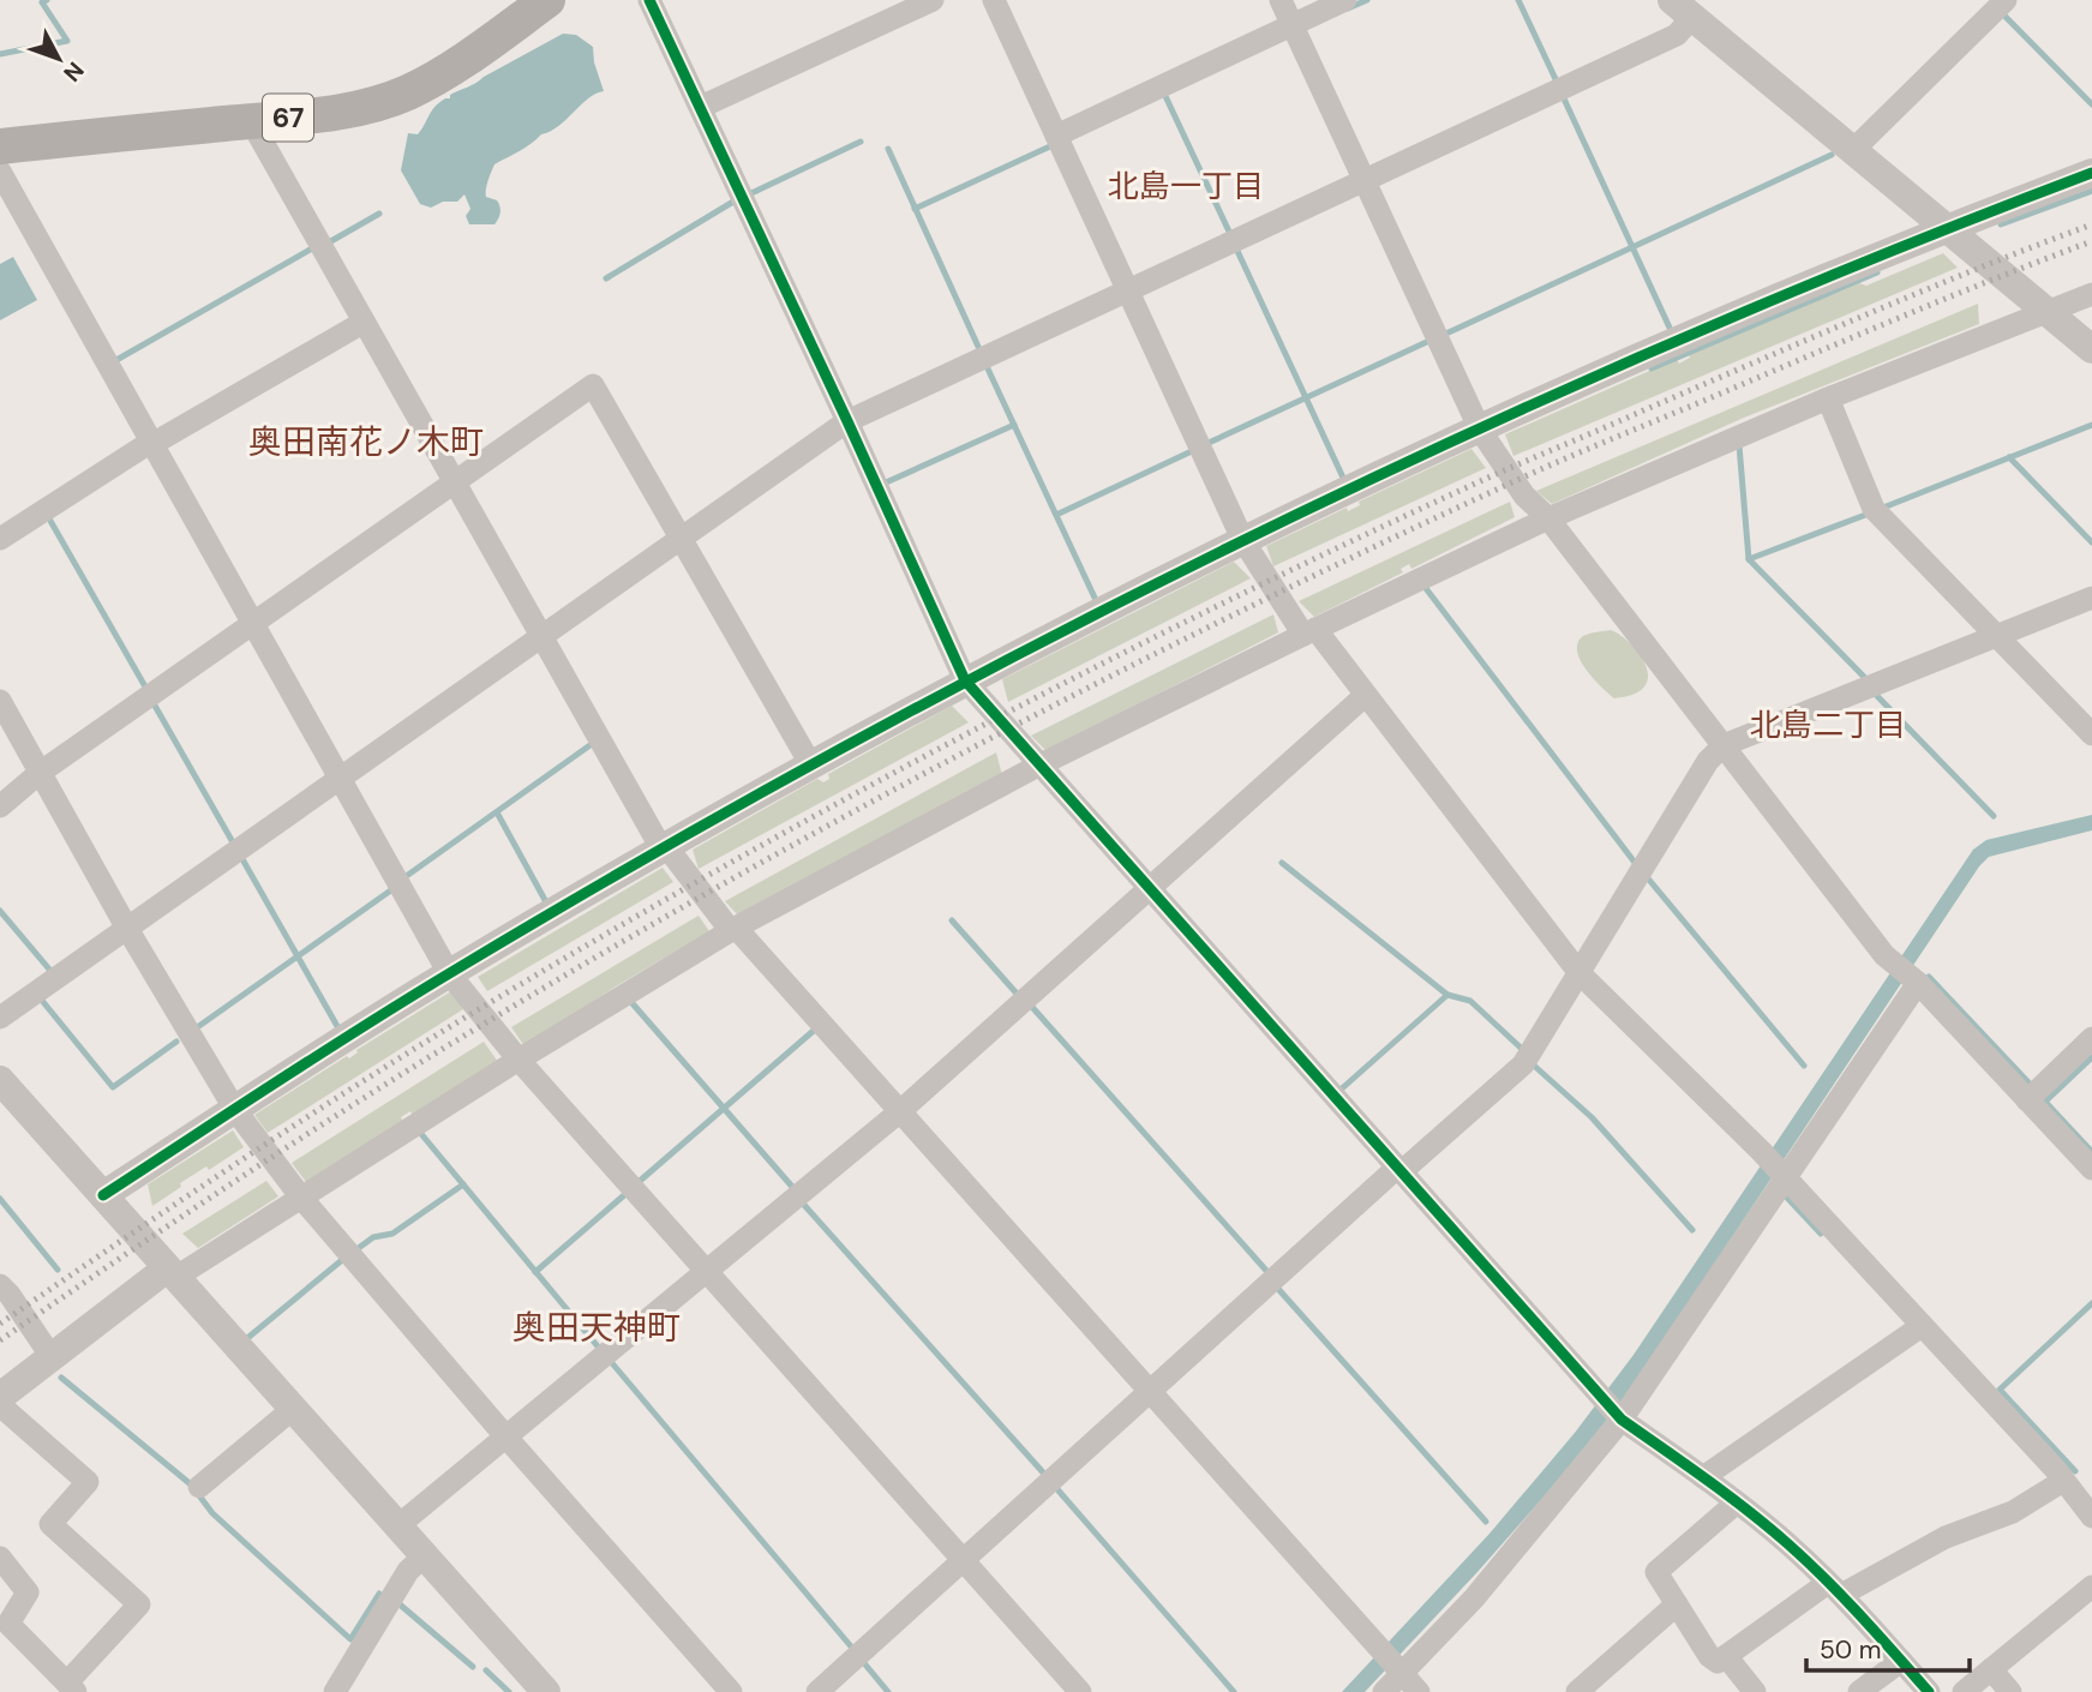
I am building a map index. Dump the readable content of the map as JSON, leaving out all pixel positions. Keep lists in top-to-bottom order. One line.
{"streets":{"main road":["67"]},"districts":["北島一丁目","奥田南花ノ木町","北島二丁目","奥田天神町"],"scale_bar":"50 m","north":"bottom right"}
